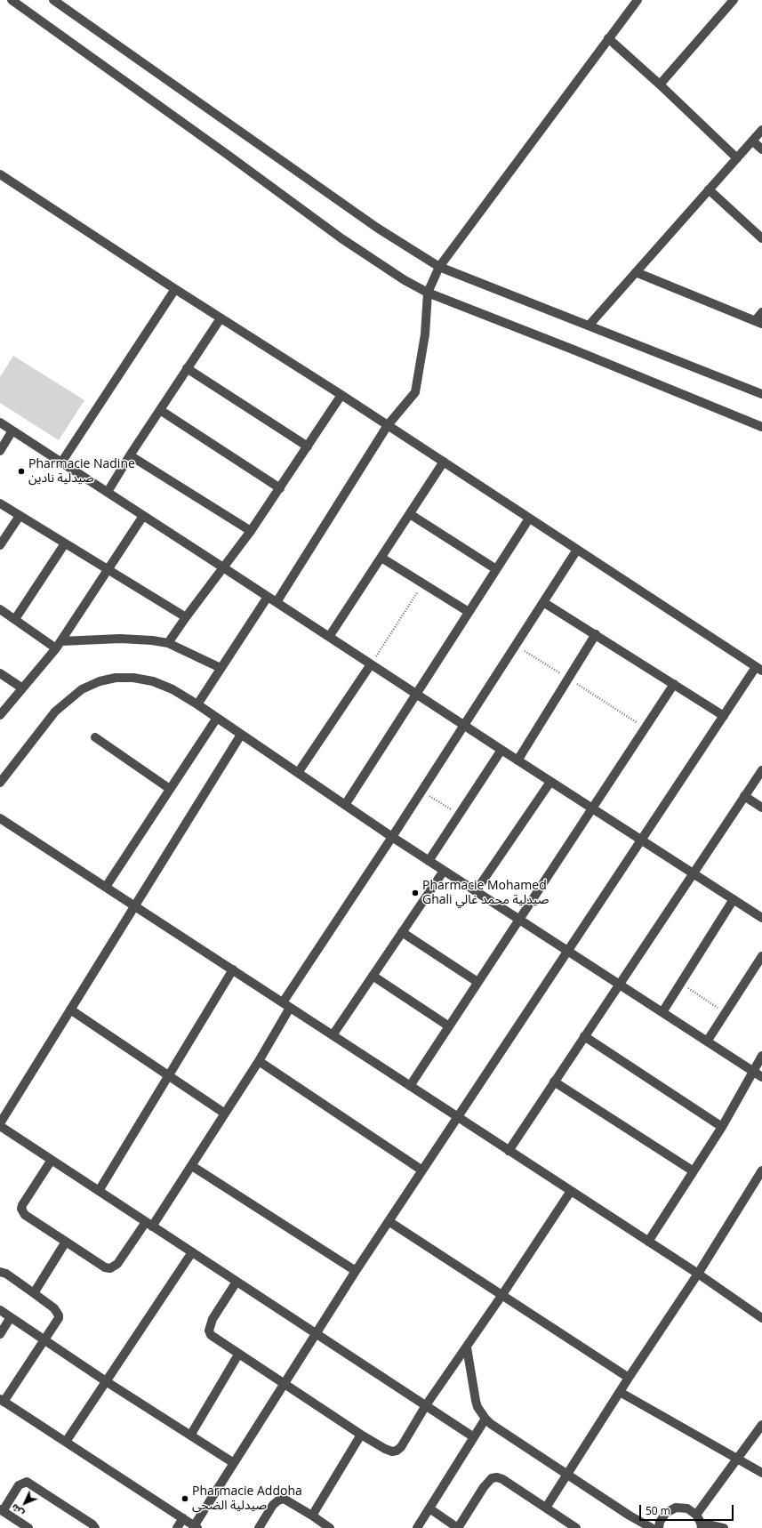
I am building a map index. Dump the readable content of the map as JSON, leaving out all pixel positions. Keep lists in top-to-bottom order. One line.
{"places":["Pharmacie Nadine صيدلية نادين","Pharmacie Mohamed Ghali صيدلية محمد غالي","Pharmacie Addoha صيدلية الضحى"],"scale_bar":"50 m","north":"bottom left"}
